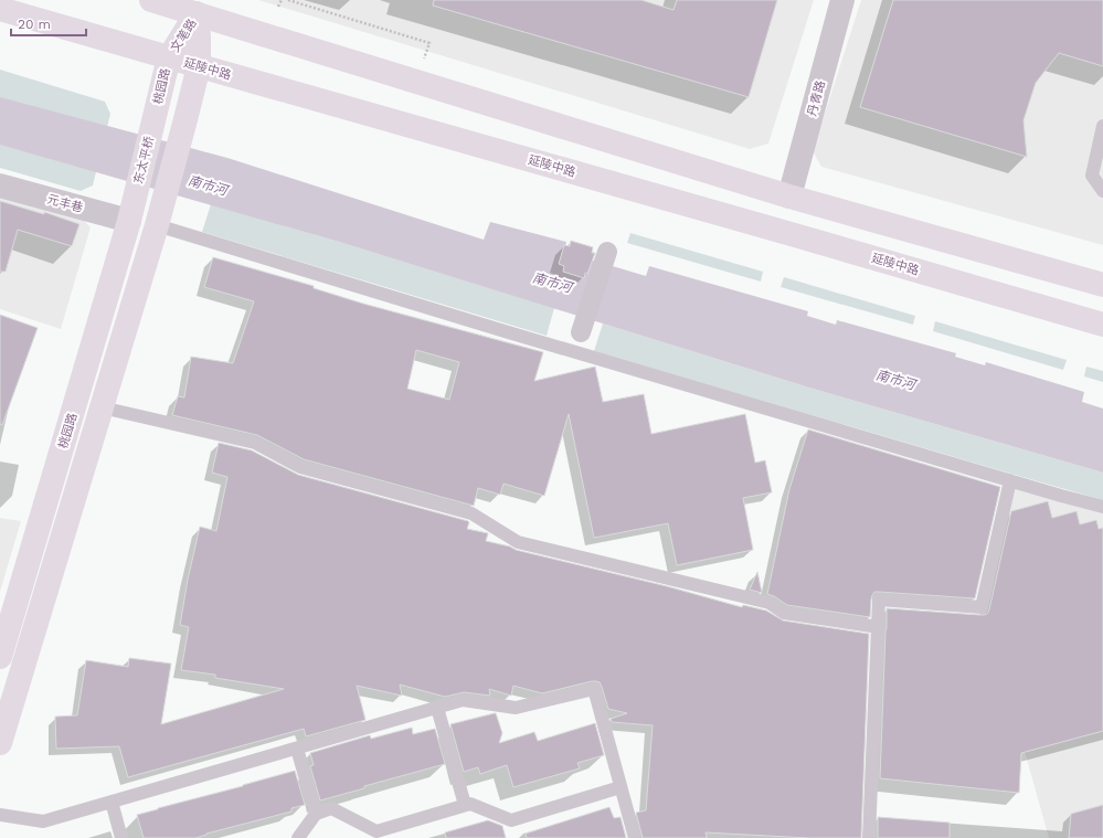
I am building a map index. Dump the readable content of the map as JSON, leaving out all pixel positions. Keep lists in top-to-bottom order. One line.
{"streets":{"main road":["文笔路","延陵中路","桃园路","东太平桥"],"street":["丹青路","元丰巷"]},"crossings":[["文笔路","延陵中路"],["文笔路","桃园路"],["延陵中路","桃园路"],["桃园路","东太平桥"],["桃园路","元丰巷"],["东太平桥","元丰巷"]],"water":["南市河"],"scale_bar":"20 m"}
